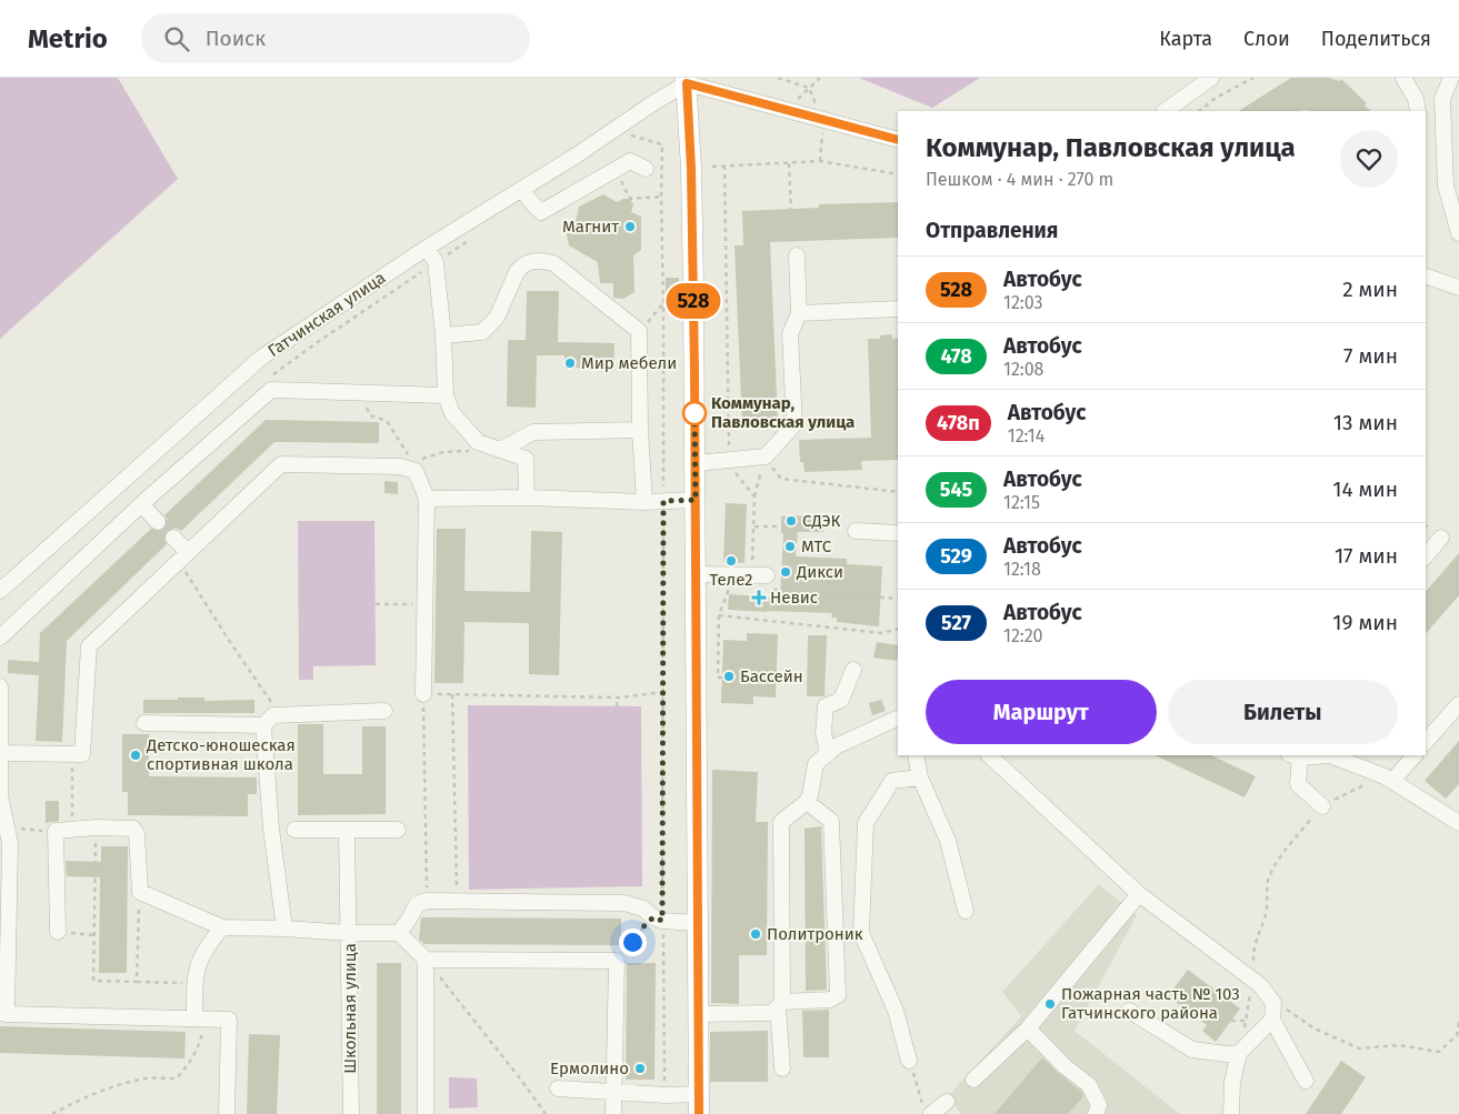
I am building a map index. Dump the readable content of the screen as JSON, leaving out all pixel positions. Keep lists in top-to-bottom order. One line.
{"streets":{"street":["Гатчинская улица","Школьная улица"]},"places":{"other":["Магнит","Мир мебели","Коммунар, Павловская улица","СДЭК","МТС","Теле2","Дикси","Бассейн","Детско-юношеская спортивная школа","Политроник","Пожарная часть № 103 Гатчинского района","Ермолино"],"health":["Невис"]},"lines":["bus line 528"],"page":{"header":"Metrio","search":"Поиск","nav":["Карта","Слои","Поделиться"],"on_map":"528","heading":[["Коммунар, Павловская улица","Пешком · 4 мин · 270 m"],"Отправления"],"list":[{"mark":"528","name":"Автобус","note":"12:03","value":"2 мин"},{"mark":"478","name":"Автобус","note":"12:08","value":"7 мин"},{"mark":"478п","name":"Автобус","note":"12:14","value":"13 мин"},{"mark":"545","name":"Автобус","note":"12:15","value":"14 мин"},{"mark":"529","name":"Автобус","note":"12:18","value":"17 мин"},{"mark":"527","name":"Автобус","note":"12:20","value":"19 мин"}],"buttons":["Маршрут","Билеты"]}}
